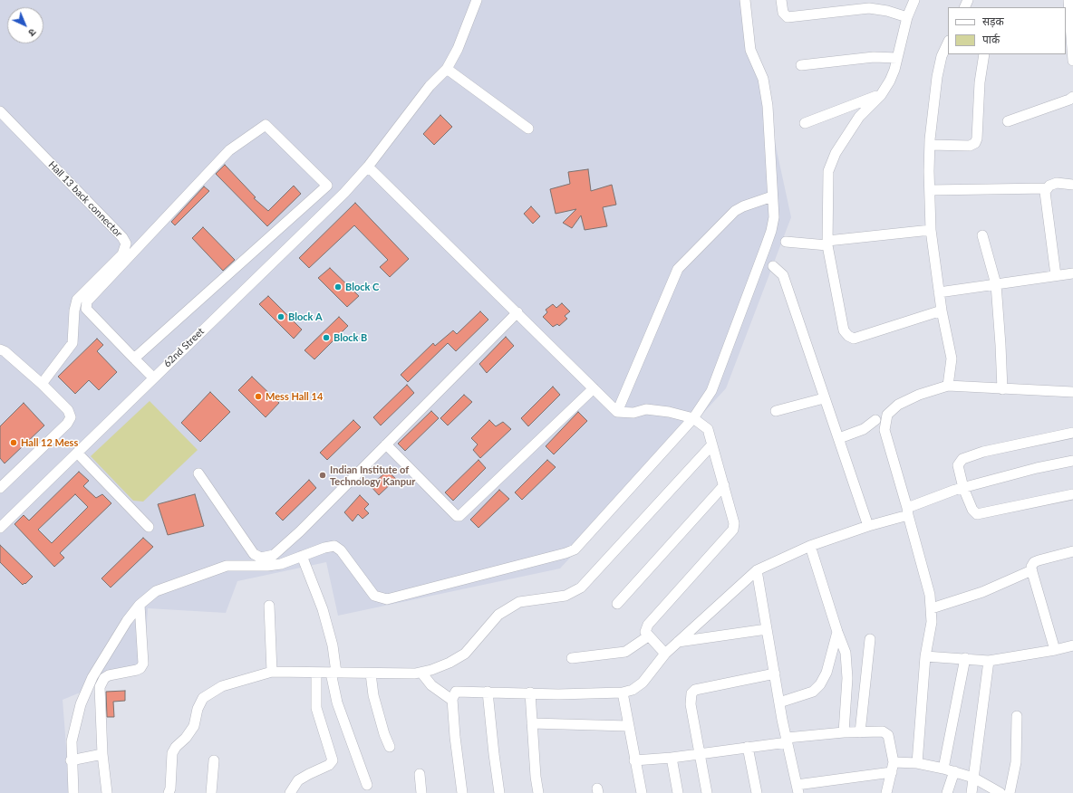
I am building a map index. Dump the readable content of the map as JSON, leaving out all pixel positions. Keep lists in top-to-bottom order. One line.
{"streets":{"street":["Hall 13 back connector","62nd Street"]},"places":["Block C","Block A","Block B","Mess Hall 14","Hall 12 Mess","Indian Institute of Technology Kanpur"],"legend":["सड़क","पार्क"],"north":"bottom right"}
